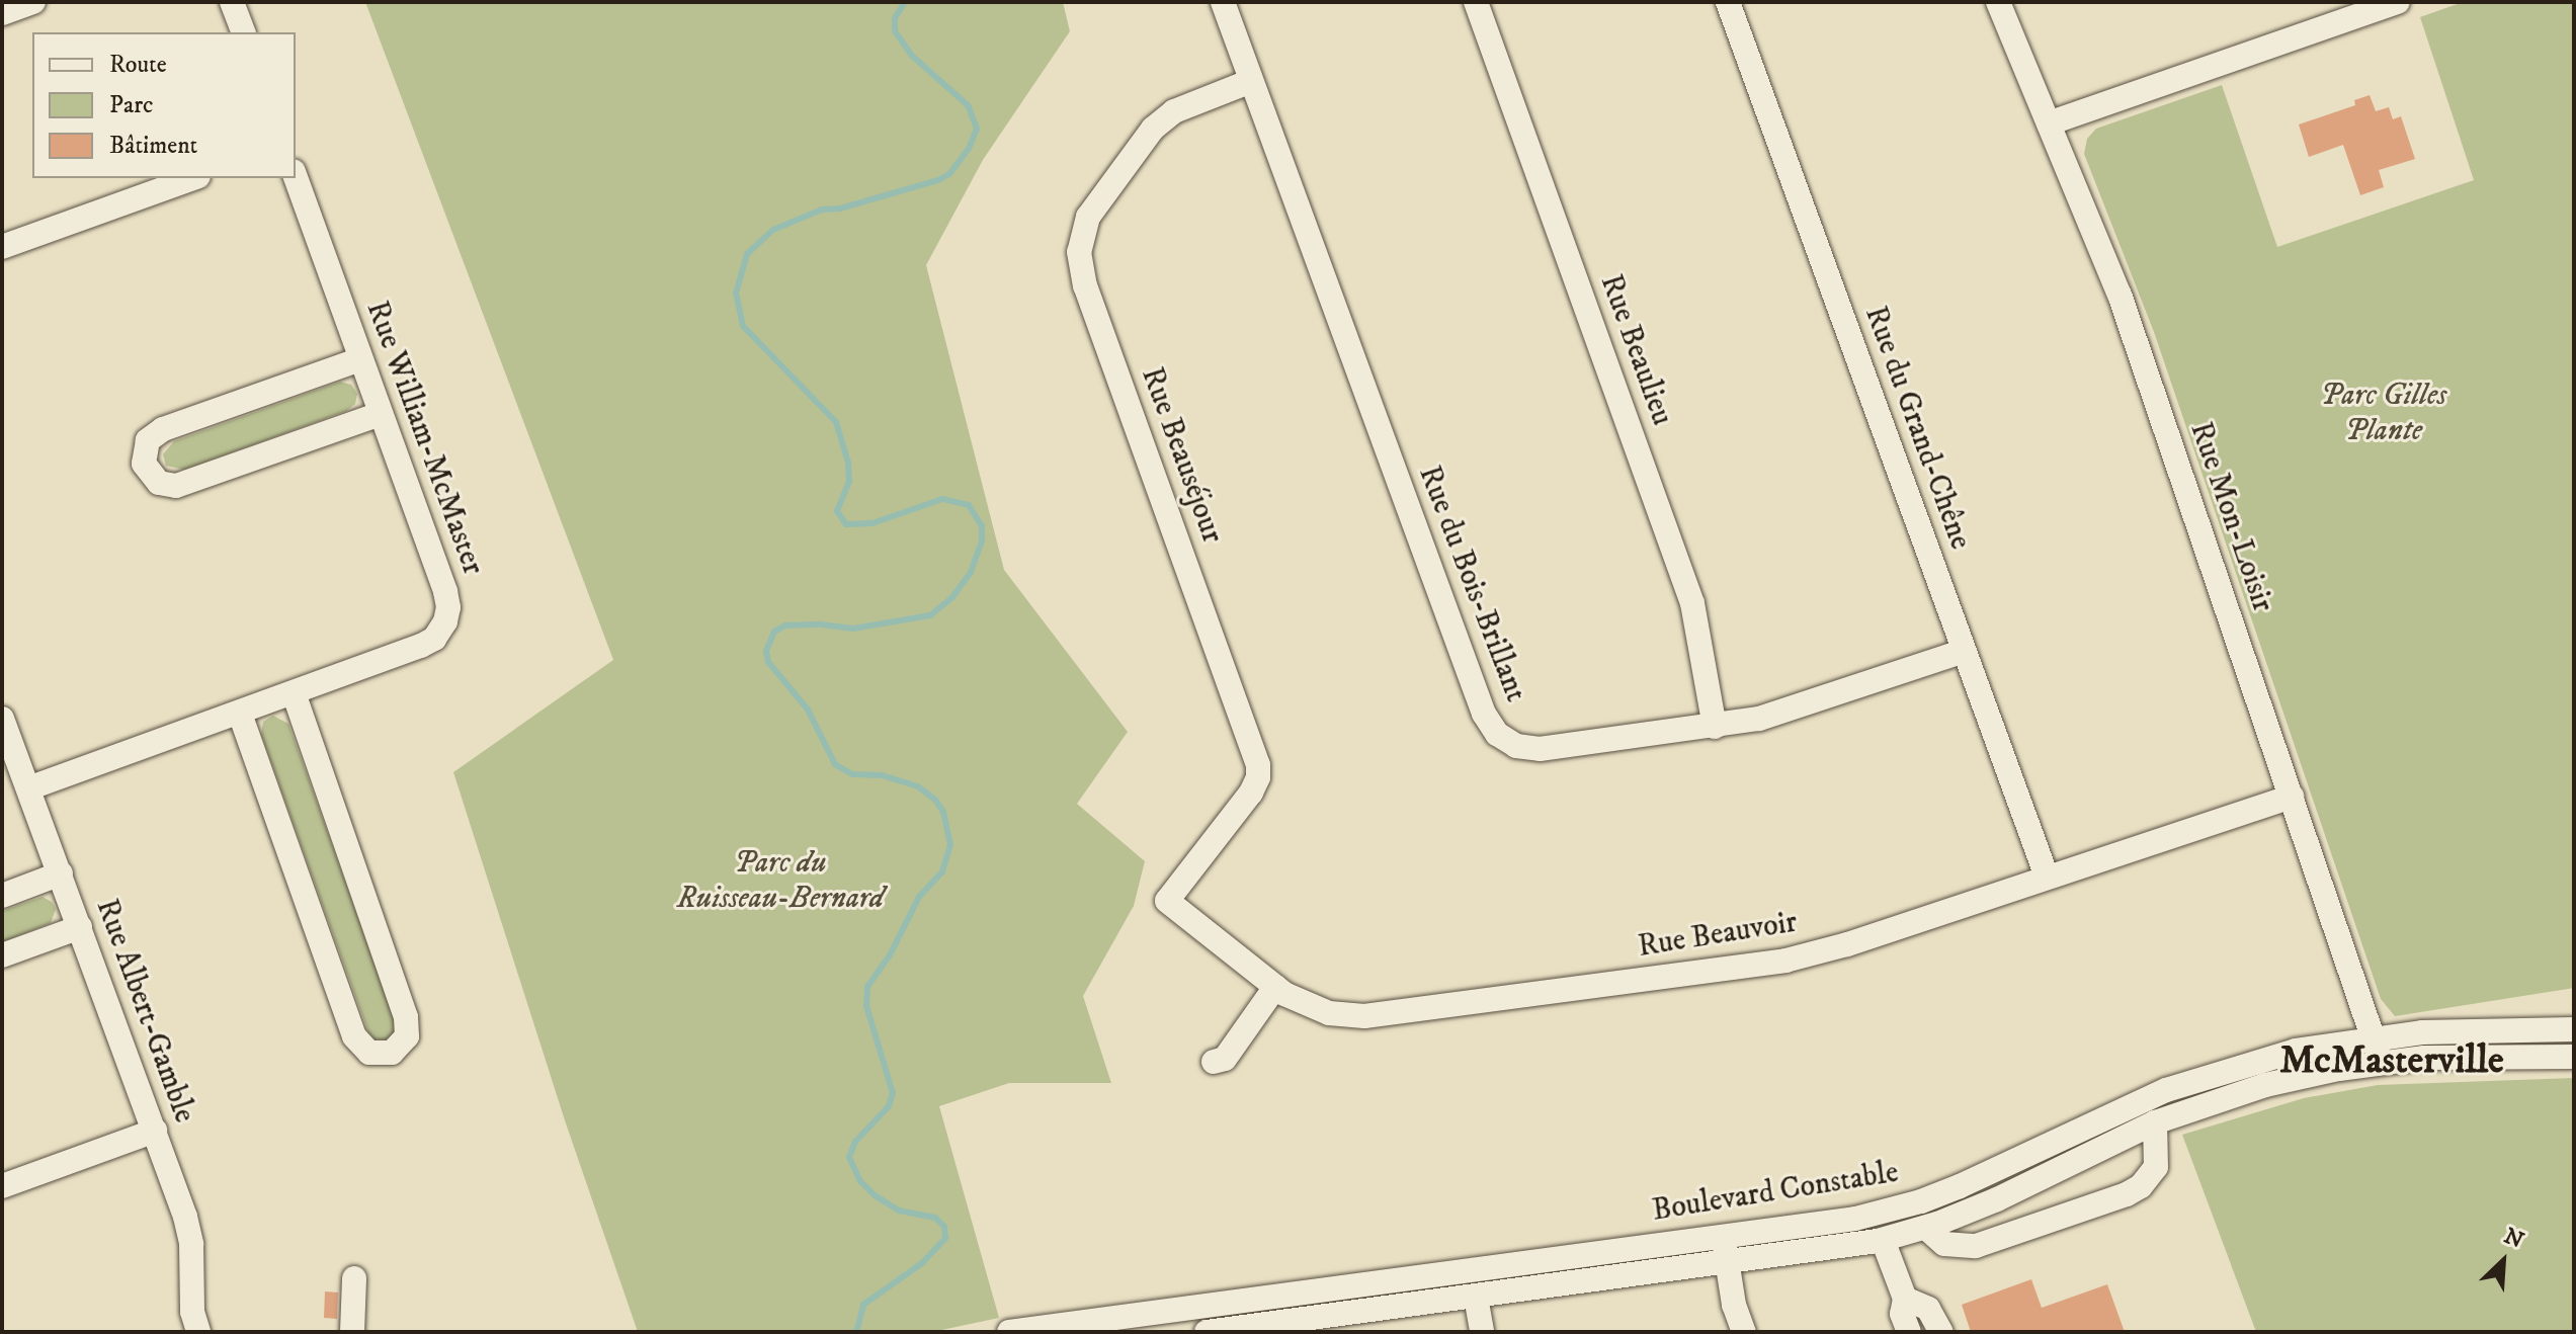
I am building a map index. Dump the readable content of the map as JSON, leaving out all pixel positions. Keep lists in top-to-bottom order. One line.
{"streets":{"street":["Rue Beaulieu","Rue du Grand-Chêne","Rue William-McMaster","Rue Beauséjour","Rue Mon-Loisir","Rue du Bois-Brillant","Rue Beauvoir","Rue Albert-Gamble","Boulevard Constable"]},"crossings":[["Rue Beaulieu","Rue du Bois-Brillant"],["Rue du Grand-Chêne","Rue du Bois-Brillant"],["Rue du Grand-Chêne","Rue Beauvoir"],["Rue William-McMaster","Rue Albert-Gamble"],["Rue Beauséjour","Rue du Bois-Brillant"],["Rue Beauséjour","Rue Beauvoir"],["Rue Mon-Loisir","Rue Beauvoir"],["Rue Mon-Loisir","Boulevard Constable"]],"districts":["McMasterville"],"parks":["Parc Gilles Plante","Parc du Ruisseau-Bernard"],"legend":["Route","Parc","Bâtiment"],"north":"top right"}
